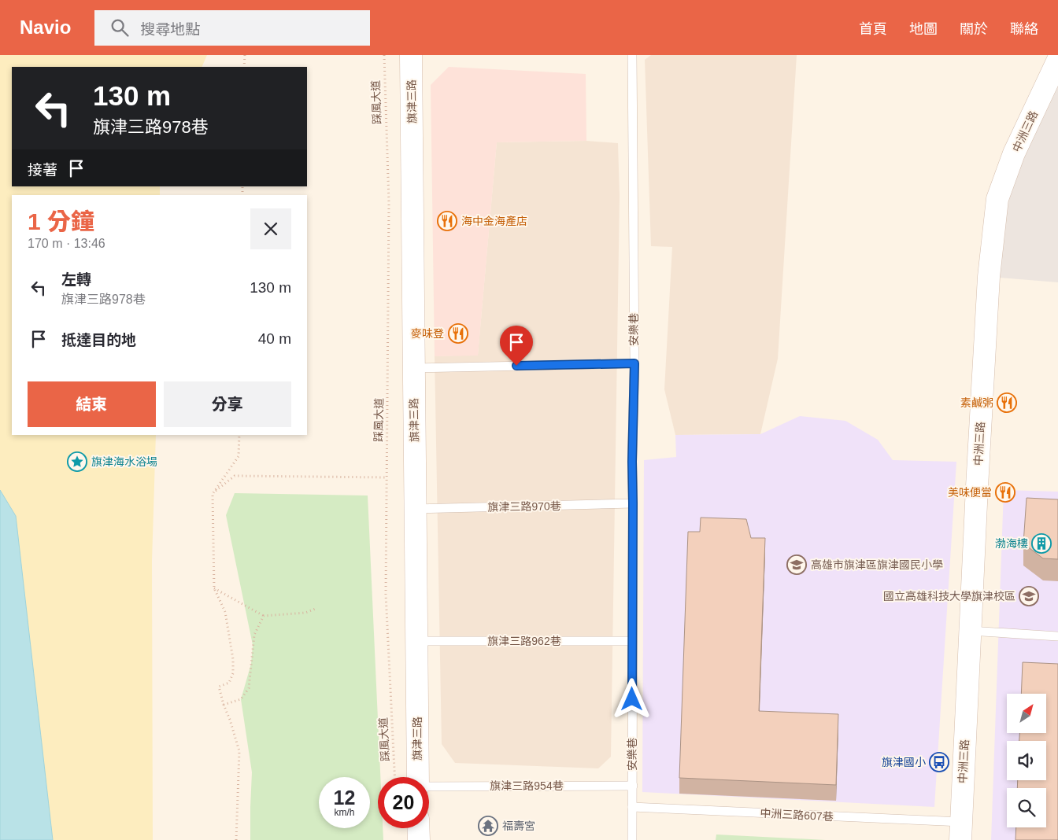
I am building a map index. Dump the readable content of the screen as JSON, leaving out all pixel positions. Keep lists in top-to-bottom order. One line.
{"streets":{"street":["旗津三路","中洲三路"],"lane":["安樂巷","旗津三路970巷","旗津三路962巷","旗津三路954巷","中洲三路607巷"],"path":["踩風大道"]},"crossings":[["旗津三路","旗津三路970巷"],["旗津三路","旗津三路962巷"],["中洲三路","中洲三路607巷"],["安樂巷","旗津三路970巷"],["安樂巷","旗津三路962巷"],["安樂巷","旗津三路954巷"],["安樂巷","中洲三路607巷"]],"places":{"restaurant":["海中金海產店","麥味登","素鹹粥","美味便當"],"place":["旗津海水浴場"],"building":["渤海樓"],"school or university":["高雄市旗津區旗津國民小學","國立高雄科技大學旗津校區"],"bus stop":["旗津國小"],"temple":["福壽宮"]},"north":"top right","page":{"header":"Navio","search":"搜尋地點","nav":["首頁","地圖","關於","聯絡"],"turn":["130 m","旗津三路978巷"],"then":"接著","heading":["1 分鐘","170 m · 13:46"],"list":[{"name":"左轉","note":"旗津三路978巷","value":"130 m"},{"name":"抵達目的地","value":"40 m"}],"buttons":["結束","分享"],"speed":"12 km/h","limit":"20"}}
